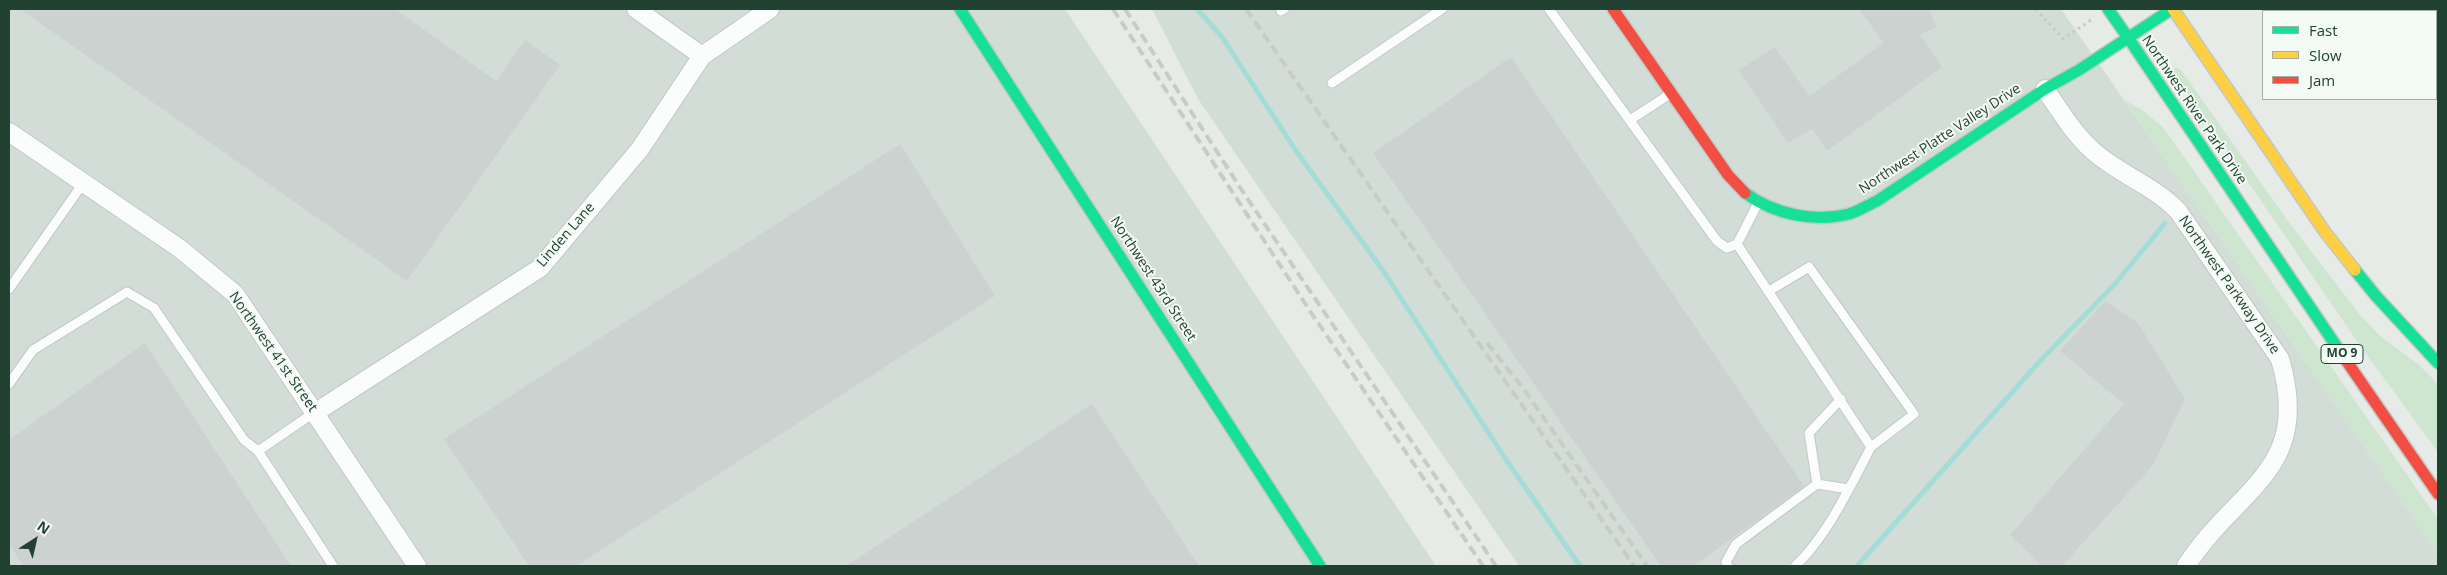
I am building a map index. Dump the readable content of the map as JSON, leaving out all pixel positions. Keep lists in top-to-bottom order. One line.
{"streets":{"main road":["Northwest River Park Drive","Northwest Platte Valley Drive","Northwest 43rd Street","MO 9"],"street":["Linden Lane","Northwest Parkway Drive","Northwest 41st Street"]},"crossings":[["Northwest River Park Drive","Northwest Platte Valley Drive"],["Northwest River Park Drive","MO 9"],["Northwest Platte Valley Drive","Northwest Parkway Drive"],["Linden Lane","Northwest 41st Street"]],"legend":["Fast","Slow","Jam"],"north":"top right"}
